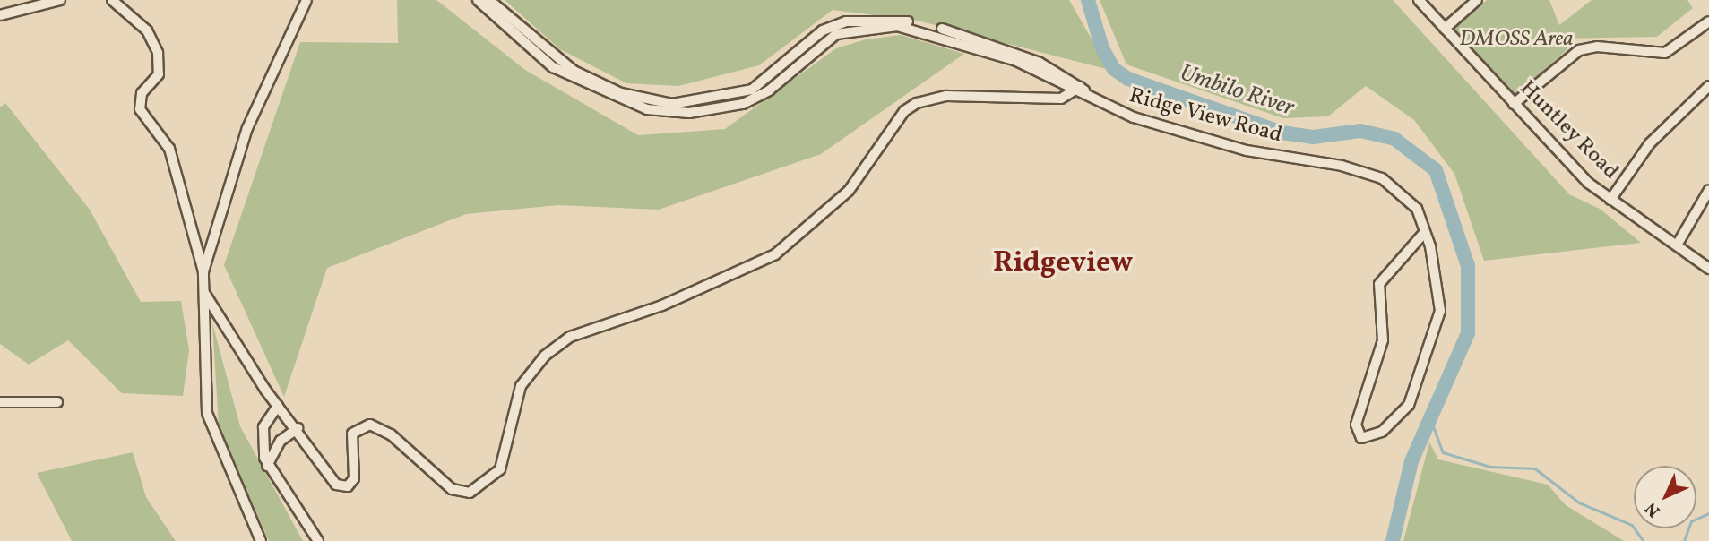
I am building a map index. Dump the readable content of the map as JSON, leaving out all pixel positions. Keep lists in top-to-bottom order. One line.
{"streets":{"street":["Ridge View Road","Huntley Road"]},"districts":["Ridgeview"],"water":["Umbilo River"],"parks":["DMOSS Area"],"north":"bottom left"}
